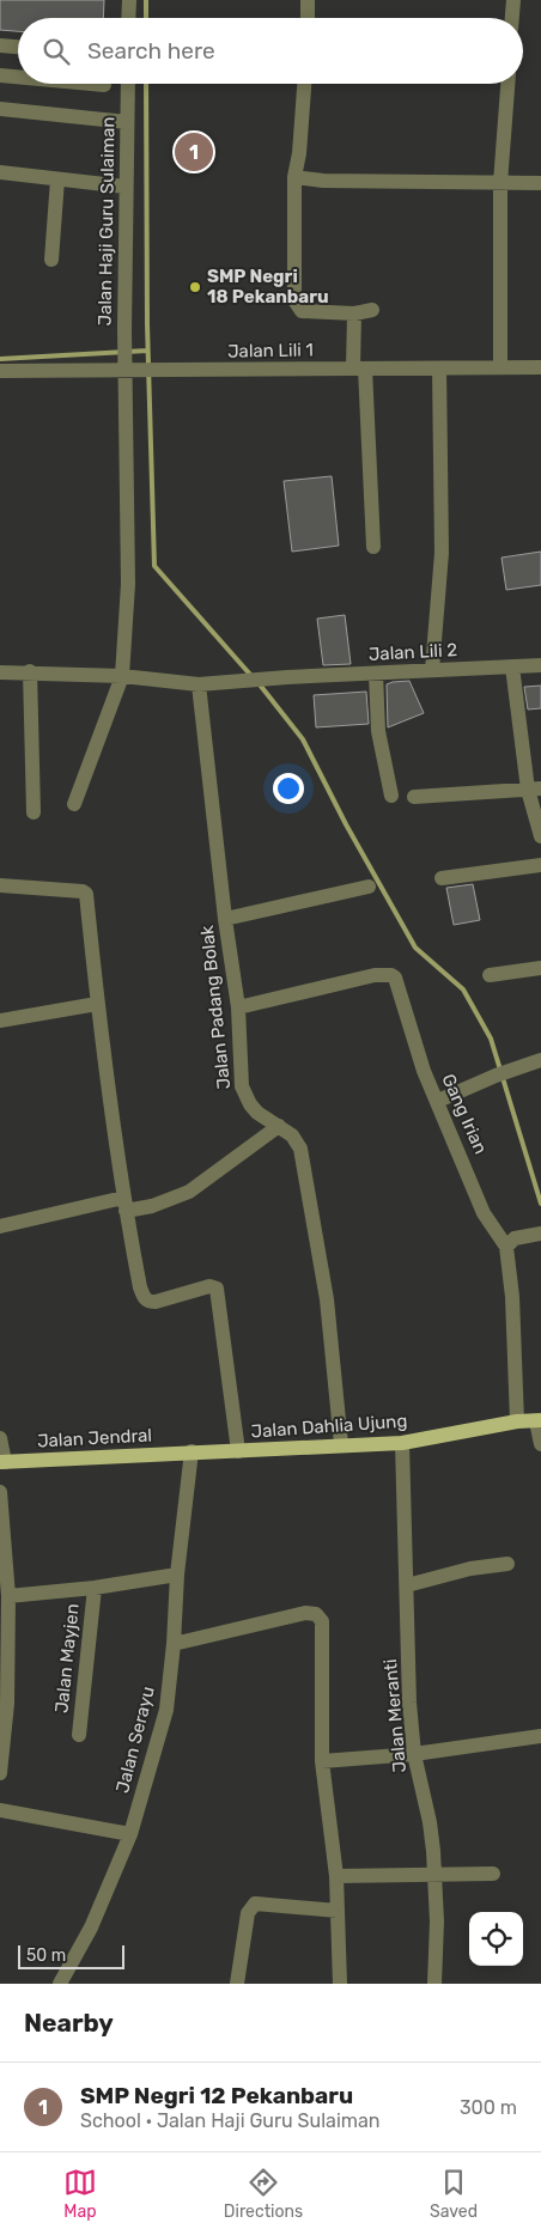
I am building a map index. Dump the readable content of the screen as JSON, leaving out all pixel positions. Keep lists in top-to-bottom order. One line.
{"streets":{"main road":["Jalan Dahlia Ujung","Jalan Jendral"],"street":["Jalan Haji Guru Sulaiman","Jalan Lili 1","Jalan Lili 2","Jalan Padang Bolak","Gang Irian","Jalan Mayjen","Jalan Meranti","Jalan Serayu"]},"crossings":[["Jalan Haji Guru Sulaiman","Jalan Lili 1"],["Jalan Lili 2","Jalan Padang Bolak"],["Jalan Padang Bolak","Gang Irian"],["Jalan Padang Bolak","Jalan Dahlia Ujung"],["Jalan Dahlia Ujung","Jalan Jendral"],["Jalan Dahlia Ujung","Jalan Meranti"],["Jalan Dahlia Ujung","Jalan Serayu"],["Jalan Jendral","Jalan Serayu"]],"places":["SMP Negri 18 Pekanbaru"],"scale_bar":"50 m","page":{"search":"Search here","pins":"1","scale":"50 m","heading":"Nearby","list":[{"mark":"1","name":"SMP Negri 12 Pekanbaru","note":"School · Jalan Haji Guru Sulaiman","value":"300 m"}],"nav":["Map","Directions","Saved"]}}
